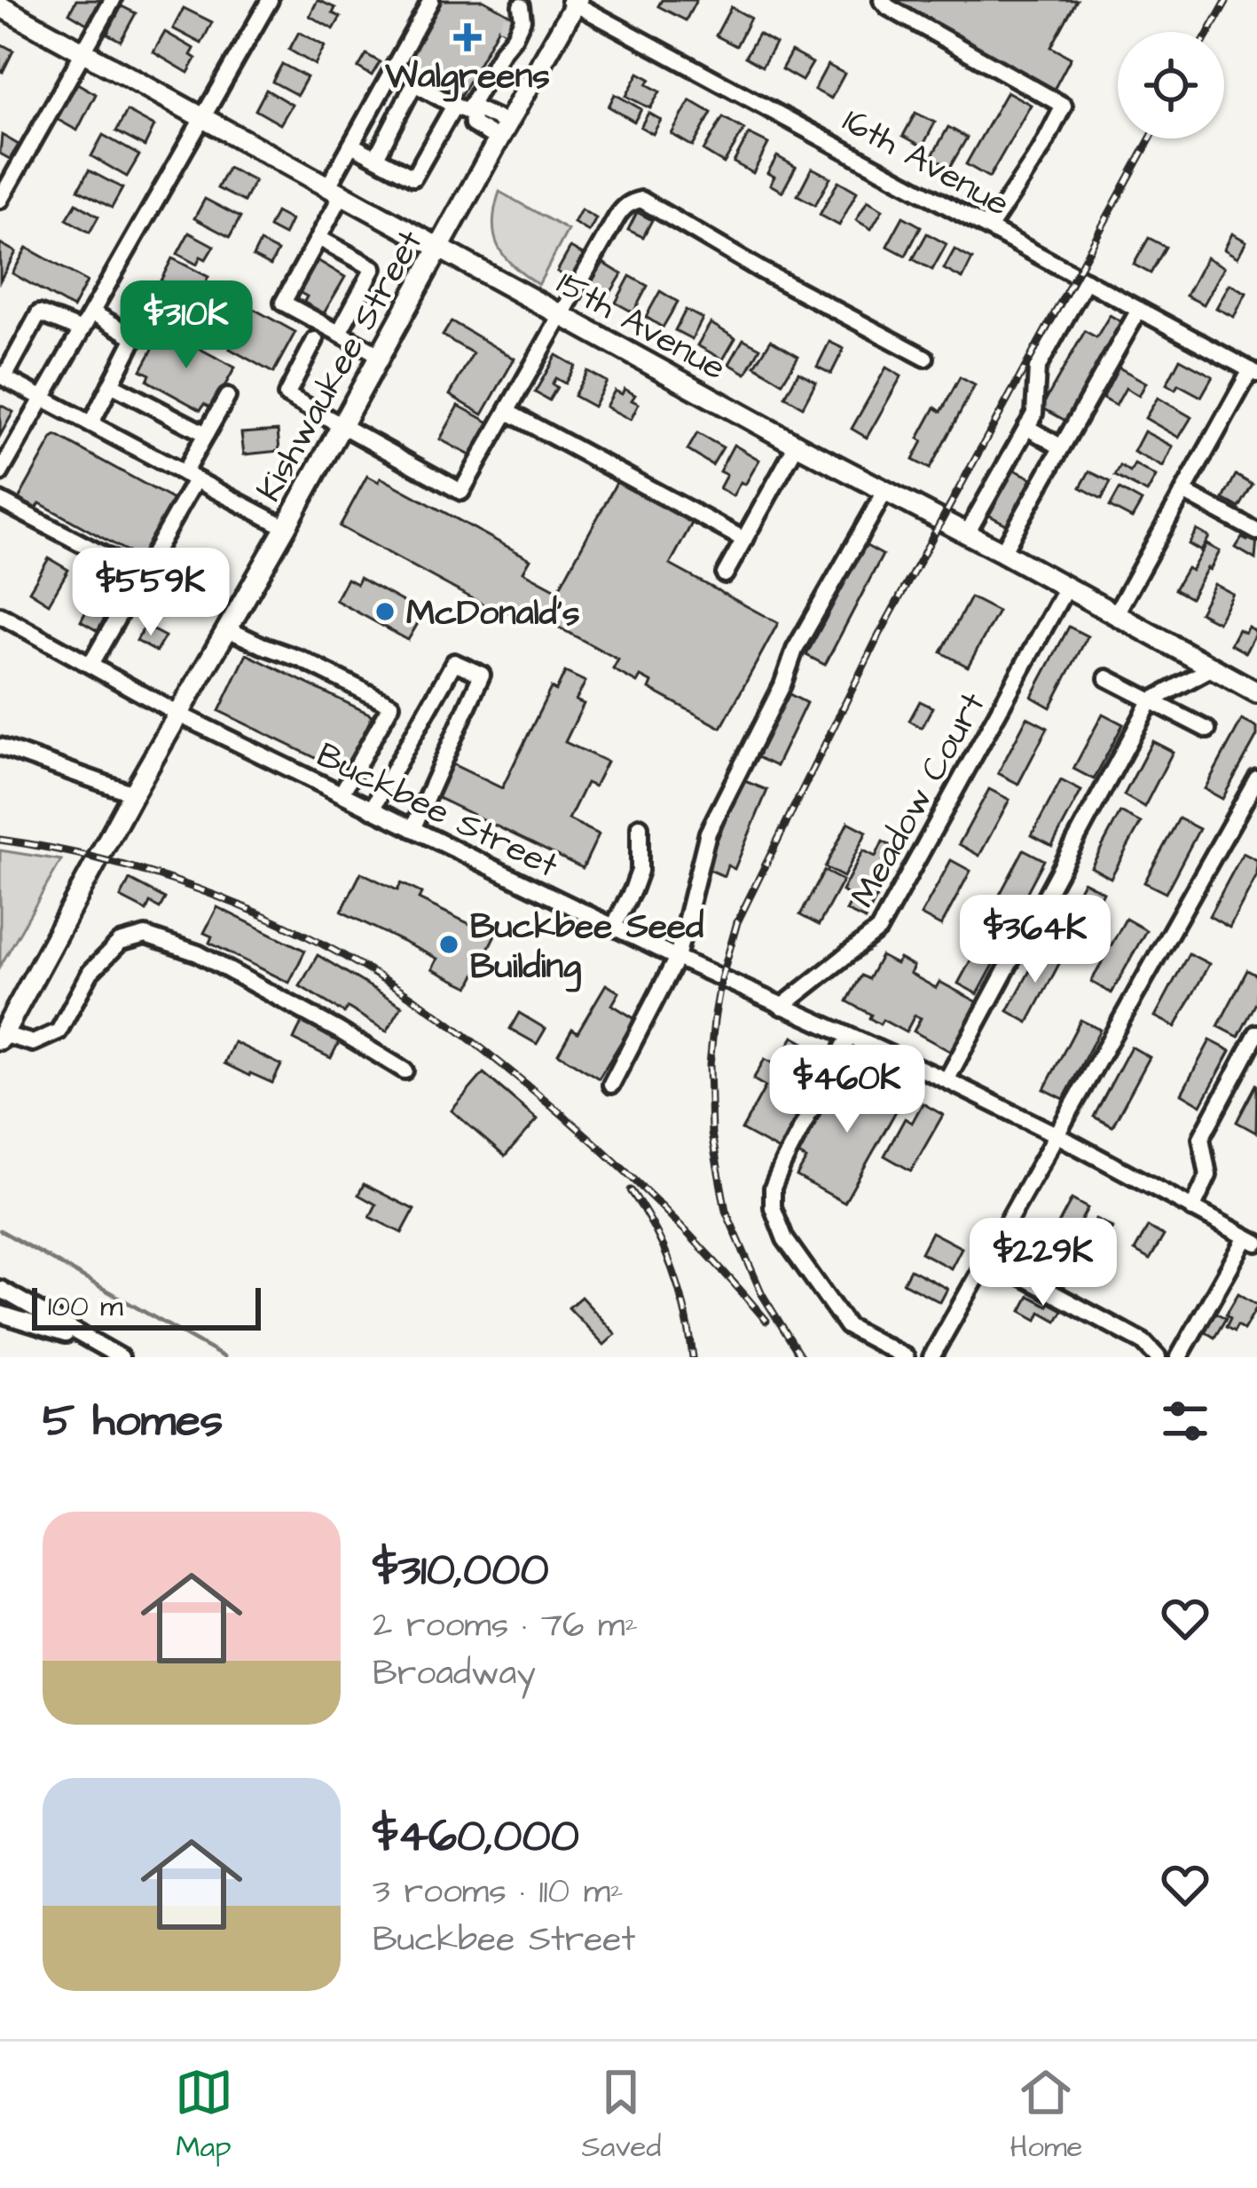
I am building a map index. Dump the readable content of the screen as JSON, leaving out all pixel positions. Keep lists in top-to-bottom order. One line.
{"streets":{"main road":["15th Avenue","Kishwaukee Street"],"street":["16th Avenue","Meadow Court","Buckbee Street"]},"crossings":[["16th Avenue","Kishwaukee Street"],["15th Avenue","Kishwaukee Street"],["15th Avenue","Meadow Court"],["Kishwaukee Street","Buckbee Street"],["Meadow Court","Buckbee Street"]],"places":{"health":["Walgreens"],"other":["McDonald's","Buckbee Seed Building"]},"scale_bar":"100 m","page":{"price":["$310K","$559K","$364K","$460K","$229K"],"scale":"100 m","heading":"5 homes","list":[{"name":"$310,000","note":"2 rooms · 76 m² · Broadway"},{"name":"$460,000","note":"3 rooms · 110 m² · Buckbee Street"}],"tabs":["Map","Saved","Home"]}}
